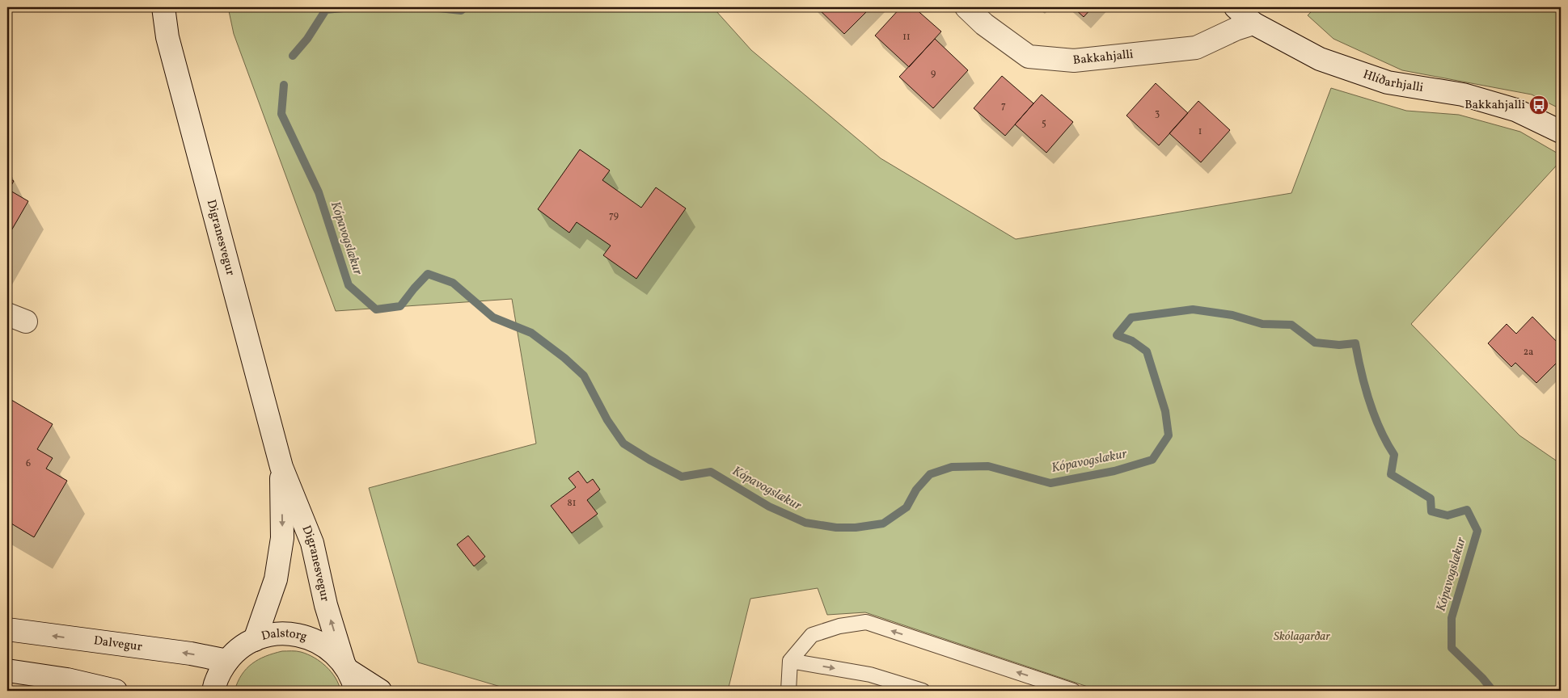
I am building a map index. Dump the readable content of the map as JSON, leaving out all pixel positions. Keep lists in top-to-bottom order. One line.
{"streets":{"street":["Bakkahjalli","Hlíðarhjalli","Digranesvegur","Dalstorg","Dalvegur"]},"crossings":[["Bakkahjalli","Hlíðarhjalli"],["Digranesvegur","Dalstorg"],["Dalstorg","Dalvegur"]],"water":["Kópavogslækur"],"parks":["Skólagarðar"],"places":{"bus stop":["Bakkahjalli"]},"house_numbers":["11","9","7","3","5","1","79","2a","6","81"]}
